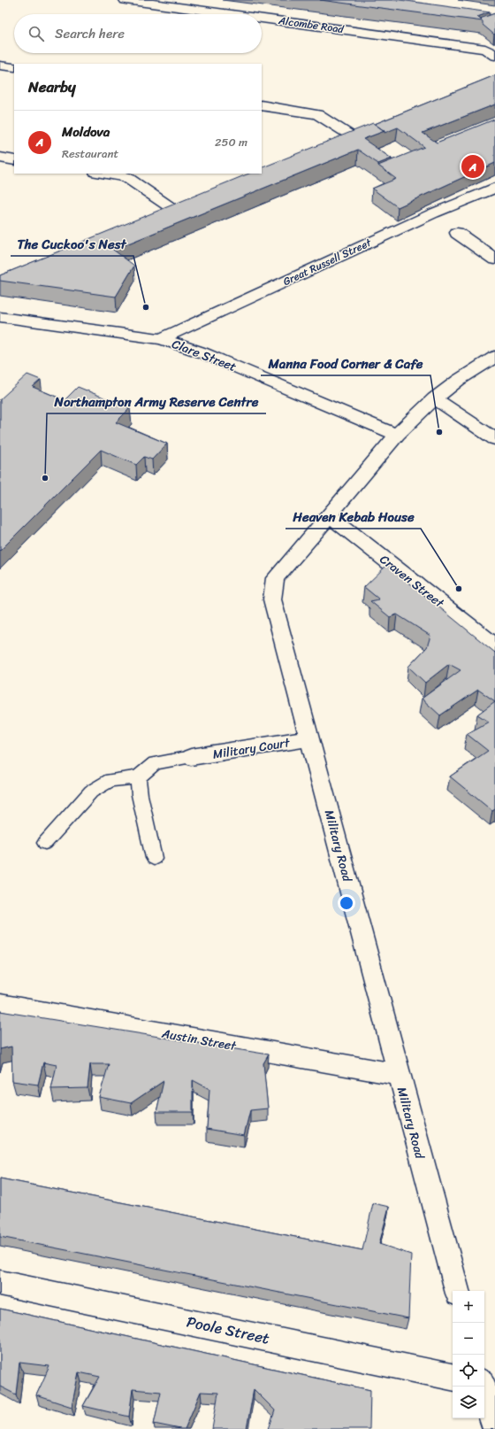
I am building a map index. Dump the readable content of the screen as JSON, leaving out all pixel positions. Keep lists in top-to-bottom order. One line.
{"streets":{"street":["Alcombe Road","Great Russell Street","Clare Street","Craven Street","Military Court","Military Road","Austin Street","Poole Street"]},"crossings":[["Great Russell Street","Clare Street"],["Clare Street","Military Road"],["Craven Street","Military Road"],["Military Court","Military Road"],["Military Road","Austin Street"]],"places":["The Cuckoo's Nest","Manna Food Corner & Cafe","Northampton Army Reserve Centre","Heaven Kebab House"],"page":{"search":"Search here","heading":"Nearby","list":[{"mark":"A","name":"Moldova","note":"Restaurant","value":"250 m"}],"pins":"A","map_buttons":["+","−"]}}
